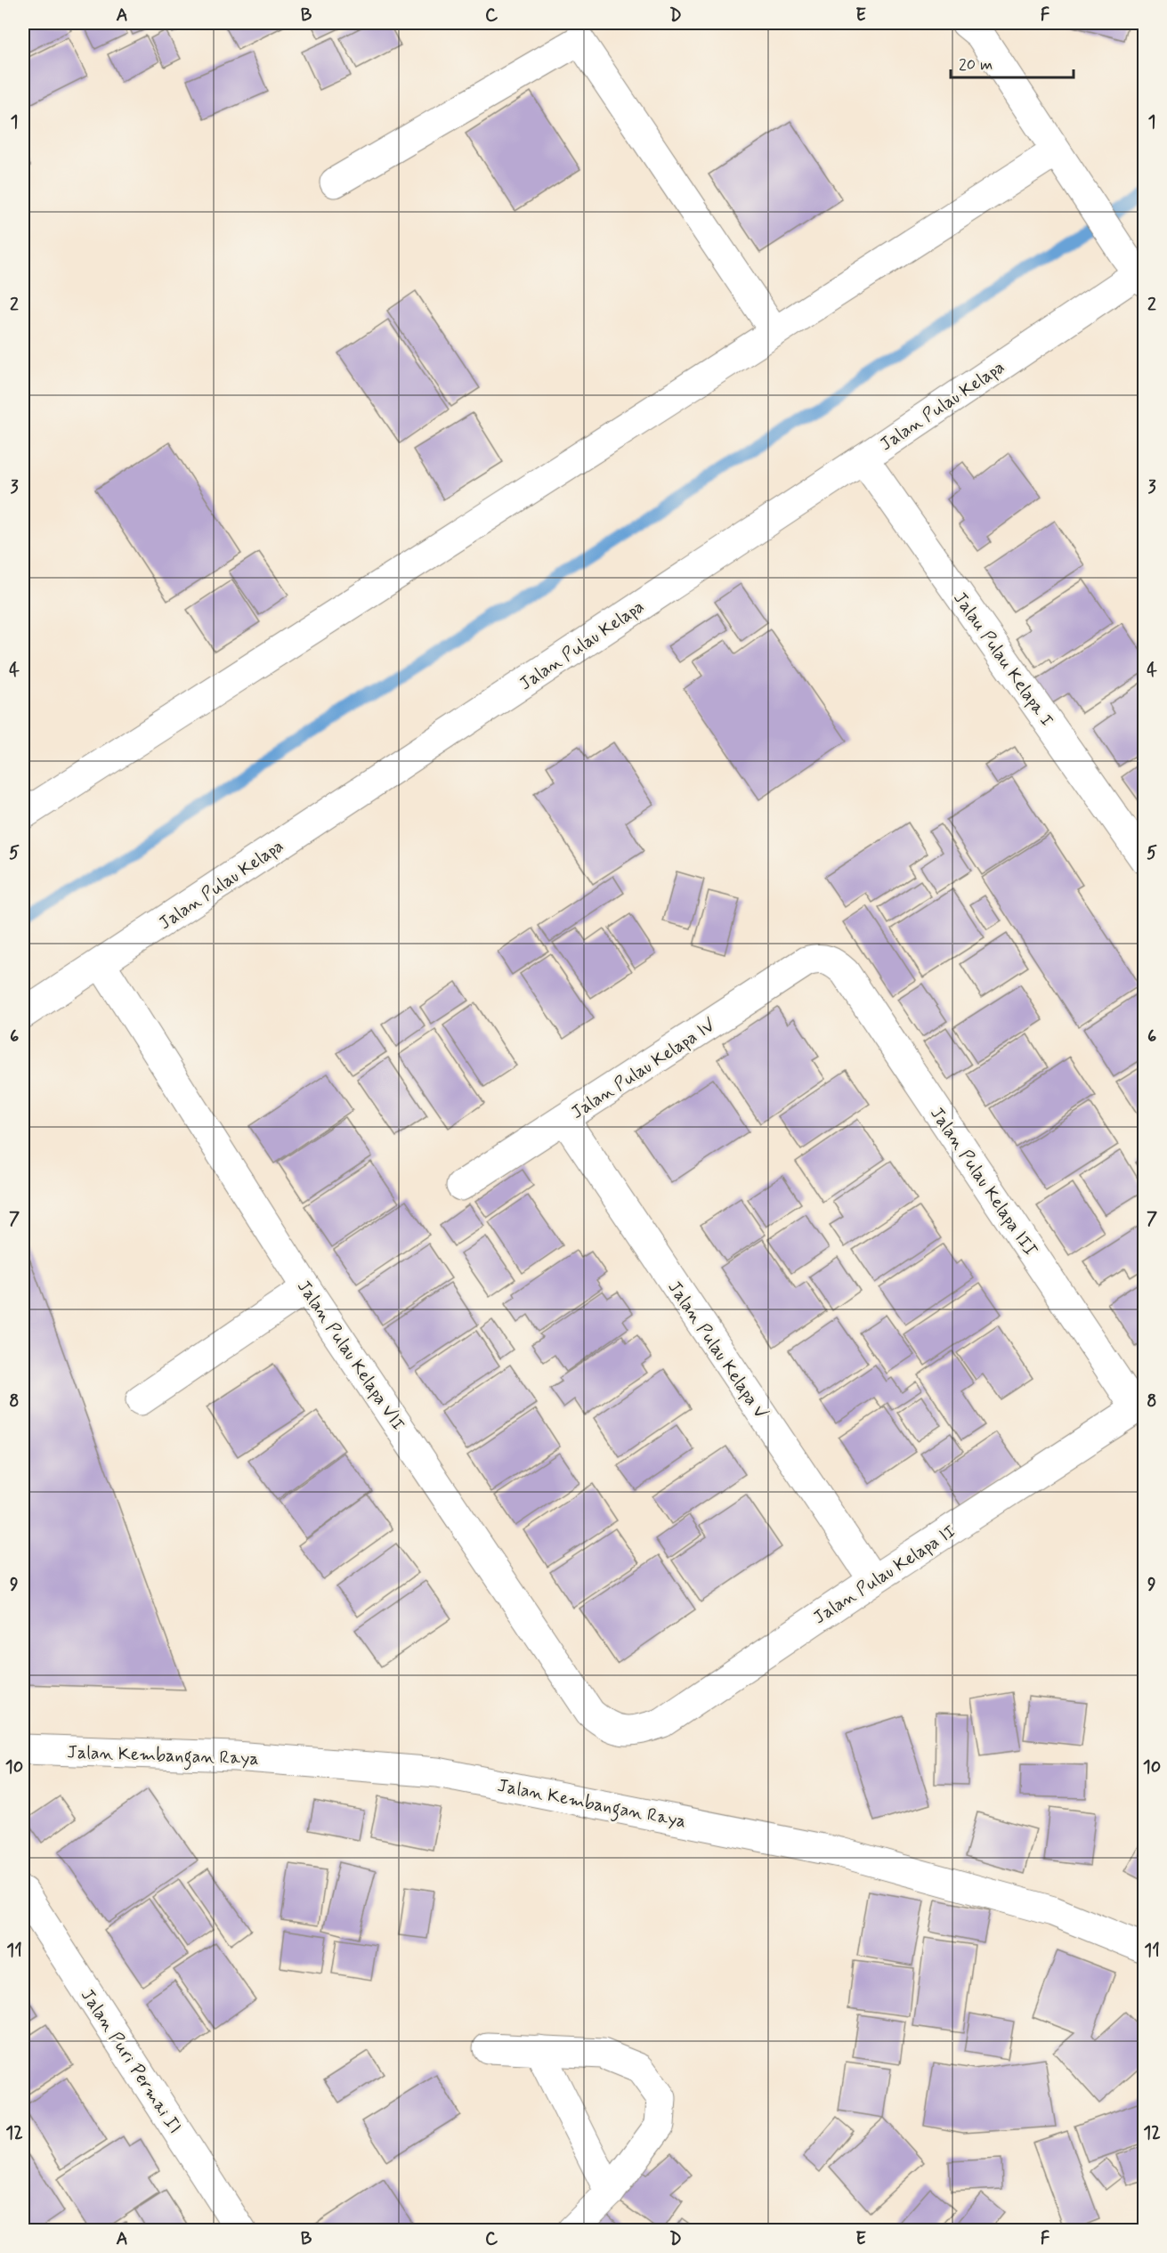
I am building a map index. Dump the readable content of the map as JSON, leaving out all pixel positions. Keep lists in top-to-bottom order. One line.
{"streets":{"street":["Jalan Pulau Kelapa","Jalau Pulau Kelapa I","Jalan Pulau Kelapa IV","Jalan Pulau Kelapa III","Jalan Pulau Kelapa V","Jalan Pulau Kelapa VII","Jalan Pulau Kelapa II","Jalan Kembangan Raya","Jalan Puri Permai II"]},"crossings":[["Jalan Pulau Kelapa","Jalau Pulau Kelapa I"],["Jalan Pulau Kelapa","Jalan Pulau Kelapa VII"],["Jalan Pulau Kelapa IV","Jalan Pulau Kelapa III"],["Jalan Pulau Kelapa IV","Jalan Pulau Kelapa V"],["Jalan Pulau Kelapa III","Jalan Pulau Kelapa II"],["Jalan Pulau Kelapa V","Jalan Pulau Kelapa II"],["Jalan Pulau Kelapa VII","Jalan Pulau Kelapa II"]],"scale_bar":"20 m","grid":{"columns":["A","B","C","D","E","F"],"rows":["1","2","3","4","5","6","7","8","9","10","11","12"]}}
